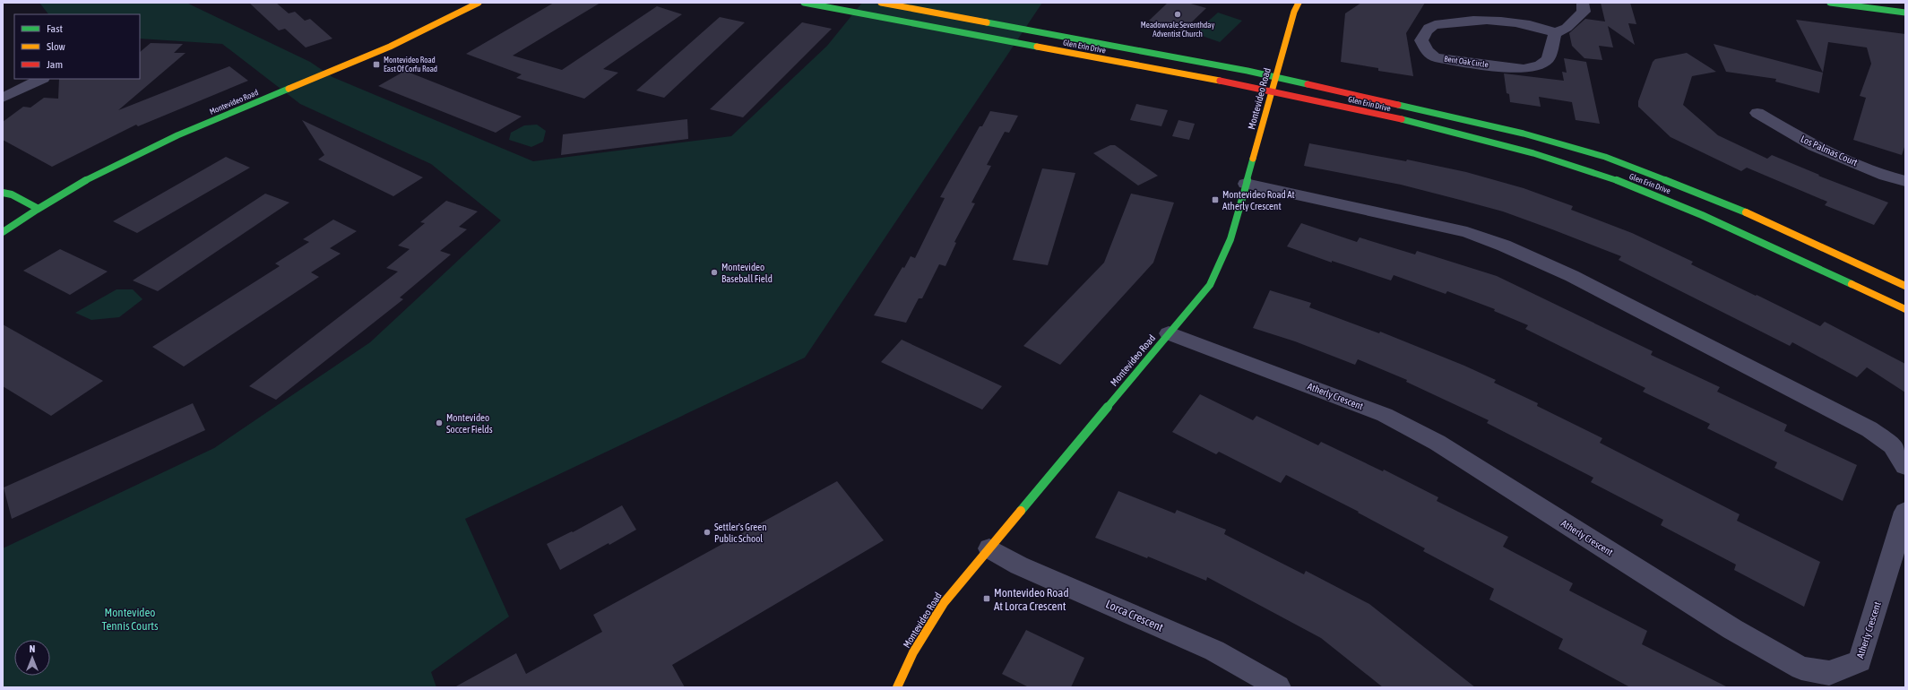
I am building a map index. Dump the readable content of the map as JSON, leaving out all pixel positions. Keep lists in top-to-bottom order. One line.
{"streets":{"street":["Glen Erin Drive","Bent Oak Circle","Montevideo Road","Los Palmas Court","Atherly Crescent","Lorca Crescent"]},"crossings":[["Glen Erin Drive","Montevideo Road"],["Montevideo Road","Atherly Crescent"],["Montevideo Road","Lorca Crescent"]],"parks":["Montevideo Tennis Courts"],"places":{"other":["Meadowvale Seventhday Adventist Church","Montevideo Baseball Field","Montevideo Soccer Fields","Settler's Green Public School"],"transit":["Montevideo Road East Of Corfu Road","Montevideo Road At Atherly Crescent","Montevideo Road At Lorca Crescent"]},"legend":["Fast","Slow","Jam"],"north":"top"}
